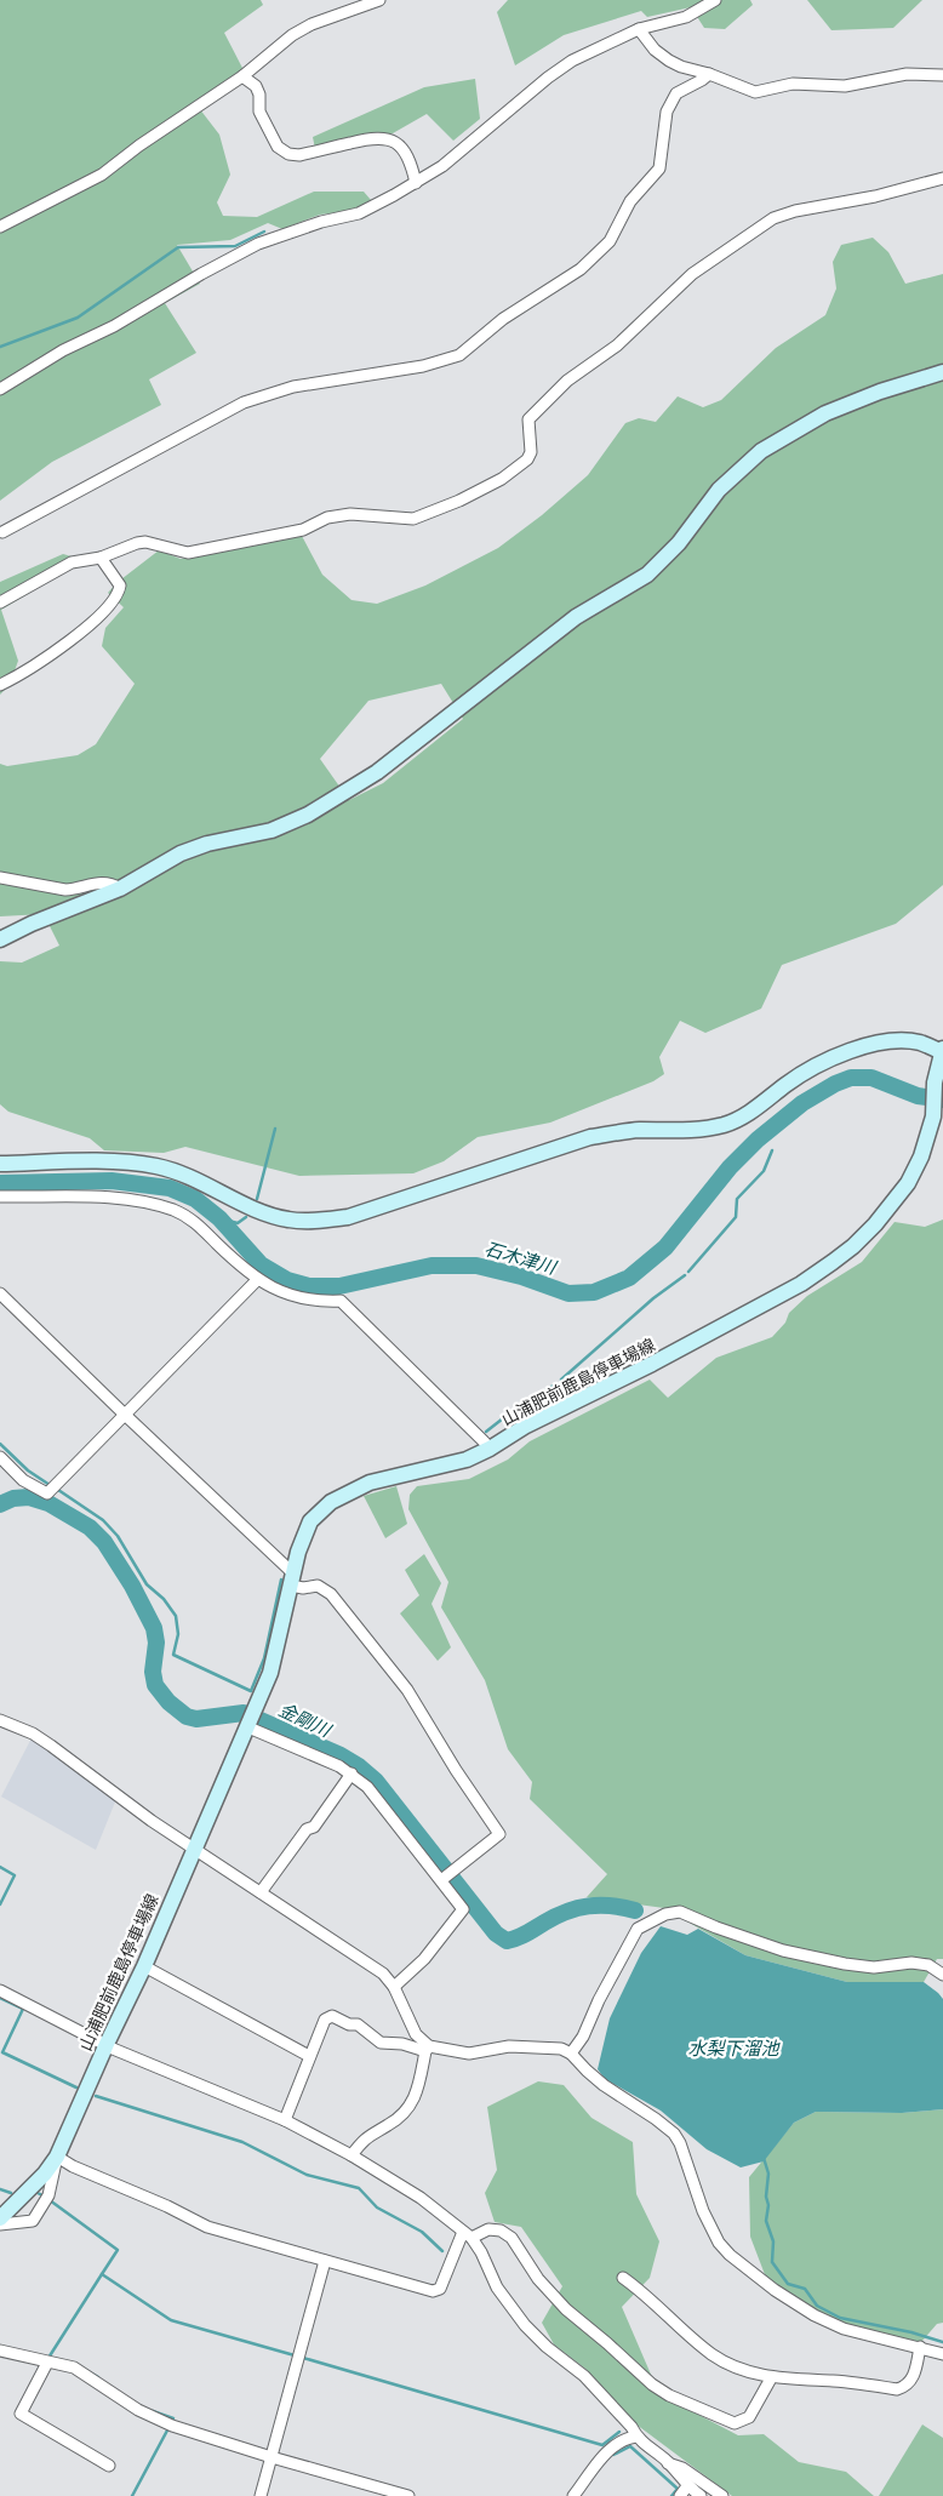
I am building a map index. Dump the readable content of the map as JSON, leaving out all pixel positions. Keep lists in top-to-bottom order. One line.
{"streets":{"street":["山浦肥前鹿島停車場線"]},"water":["石木津川","金剛川","水梨下溜池"]}
